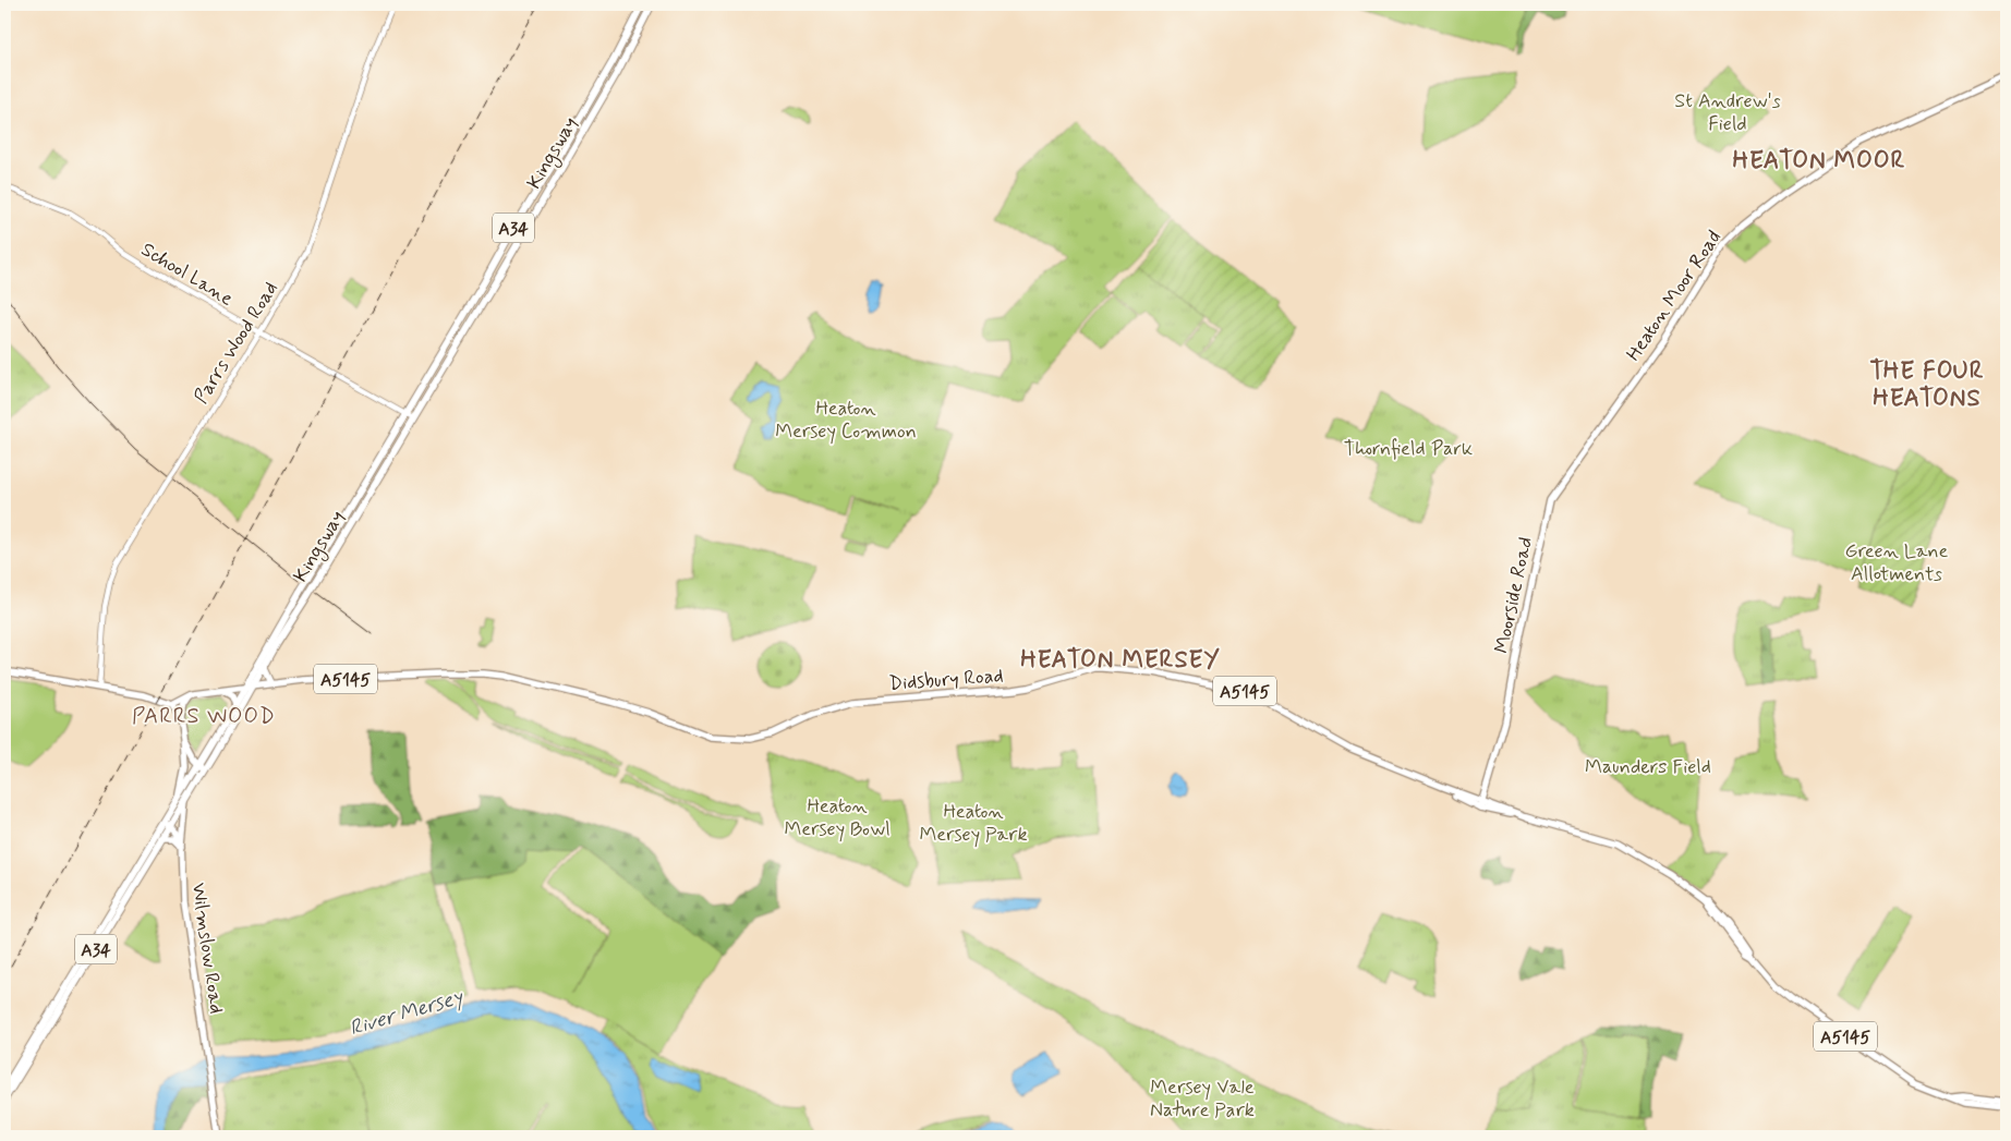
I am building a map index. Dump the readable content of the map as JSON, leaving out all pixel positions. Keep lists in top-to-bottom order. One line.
{"streets":{"highway":["Kingsway","A34"],"main road":["Heaton Moor Road","Moorside Road","A5145","Didsbury Road","Wilmslow Road"],"street":["School Lane","Parrs Wood Road"]},"crossings":[["Kingsway","School Lane"],["Kingsway","A5145"],["Kingsway","Wilmslow Road"],["School Lane","Parrs Wood Road"],["Heaton Moor Road","Moorside Road"],["Moorside Road","Didsbury Road"],["A5145","Didsbury Road"]],"districts":["HEATON MOOR","THE FOUR HEATONS","HEATON MERSEY","PARRS WOOD"],"water":["River Mersey"],"parks":["St Andrew's Field","Heaton Mersey Common","Thornfield Park","Green Lane Allotments","Maunders Field","Heaton Mersey Bowl","Heaton Mersey Park","Mersey Vale Nature Park"]}
